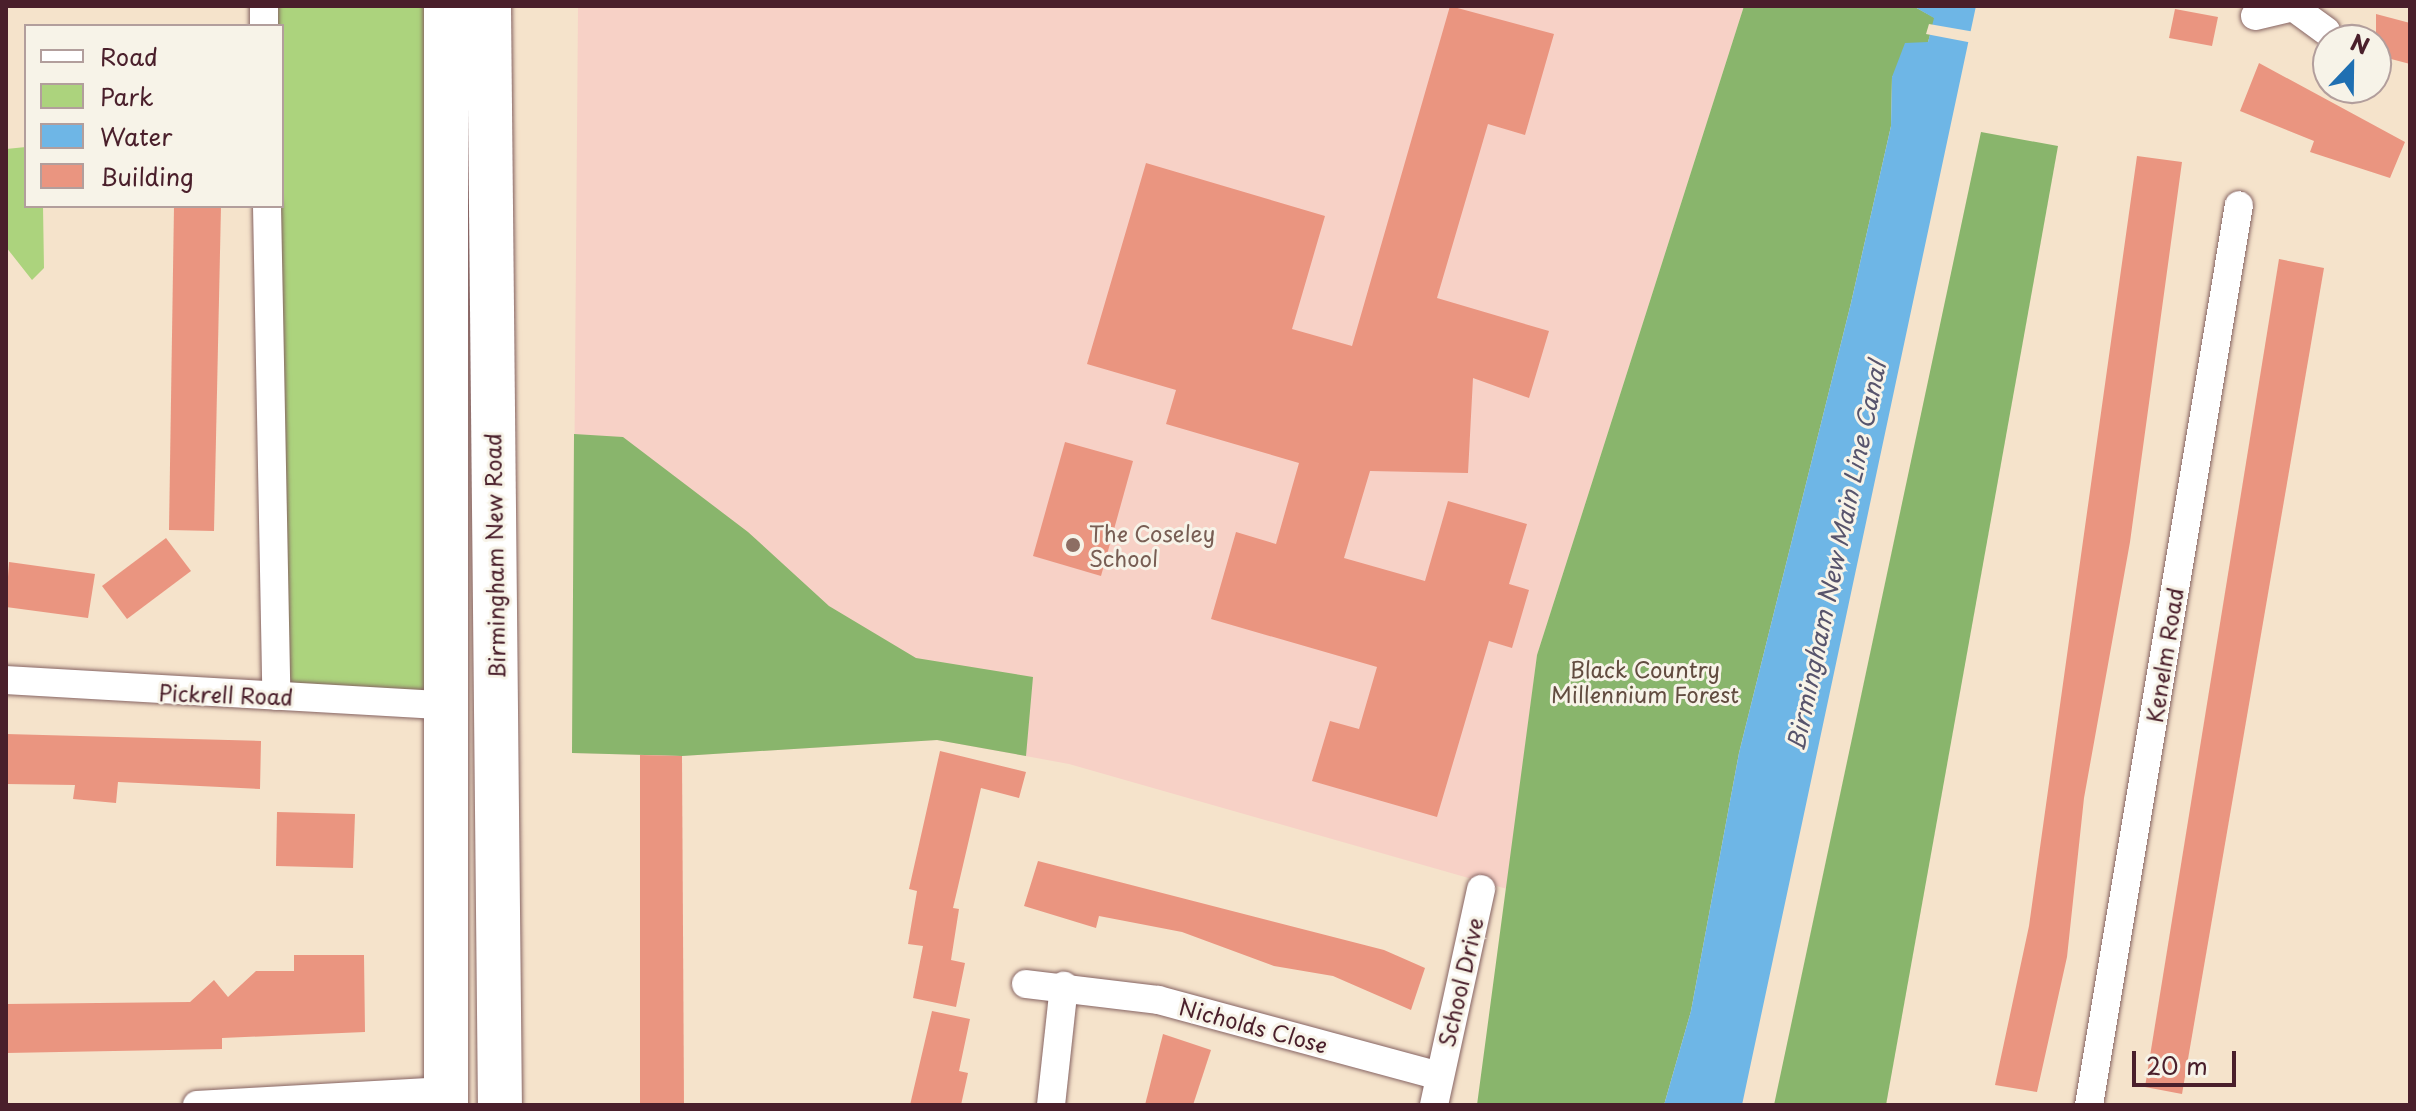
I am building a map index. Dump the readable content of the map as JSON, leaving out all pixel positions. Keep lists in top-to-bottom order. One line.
{"streets":{"highway":["Birmingham New Road"],"street":["Kenelm Road","Pickrell Road","School Drive","Nicholds Close"]},"crossings":[["Birmingham New Road","Pickrell Road"],["School Drive","Nicholds Close"]],"water":["Birmingham New Main Line Canal"],"parks":["Black Country Millennium Forest"],"places":["The Coseley School"],"legend":["Road","Park","Water","Building"],"scale_bar":"20 m","north":"top"}
